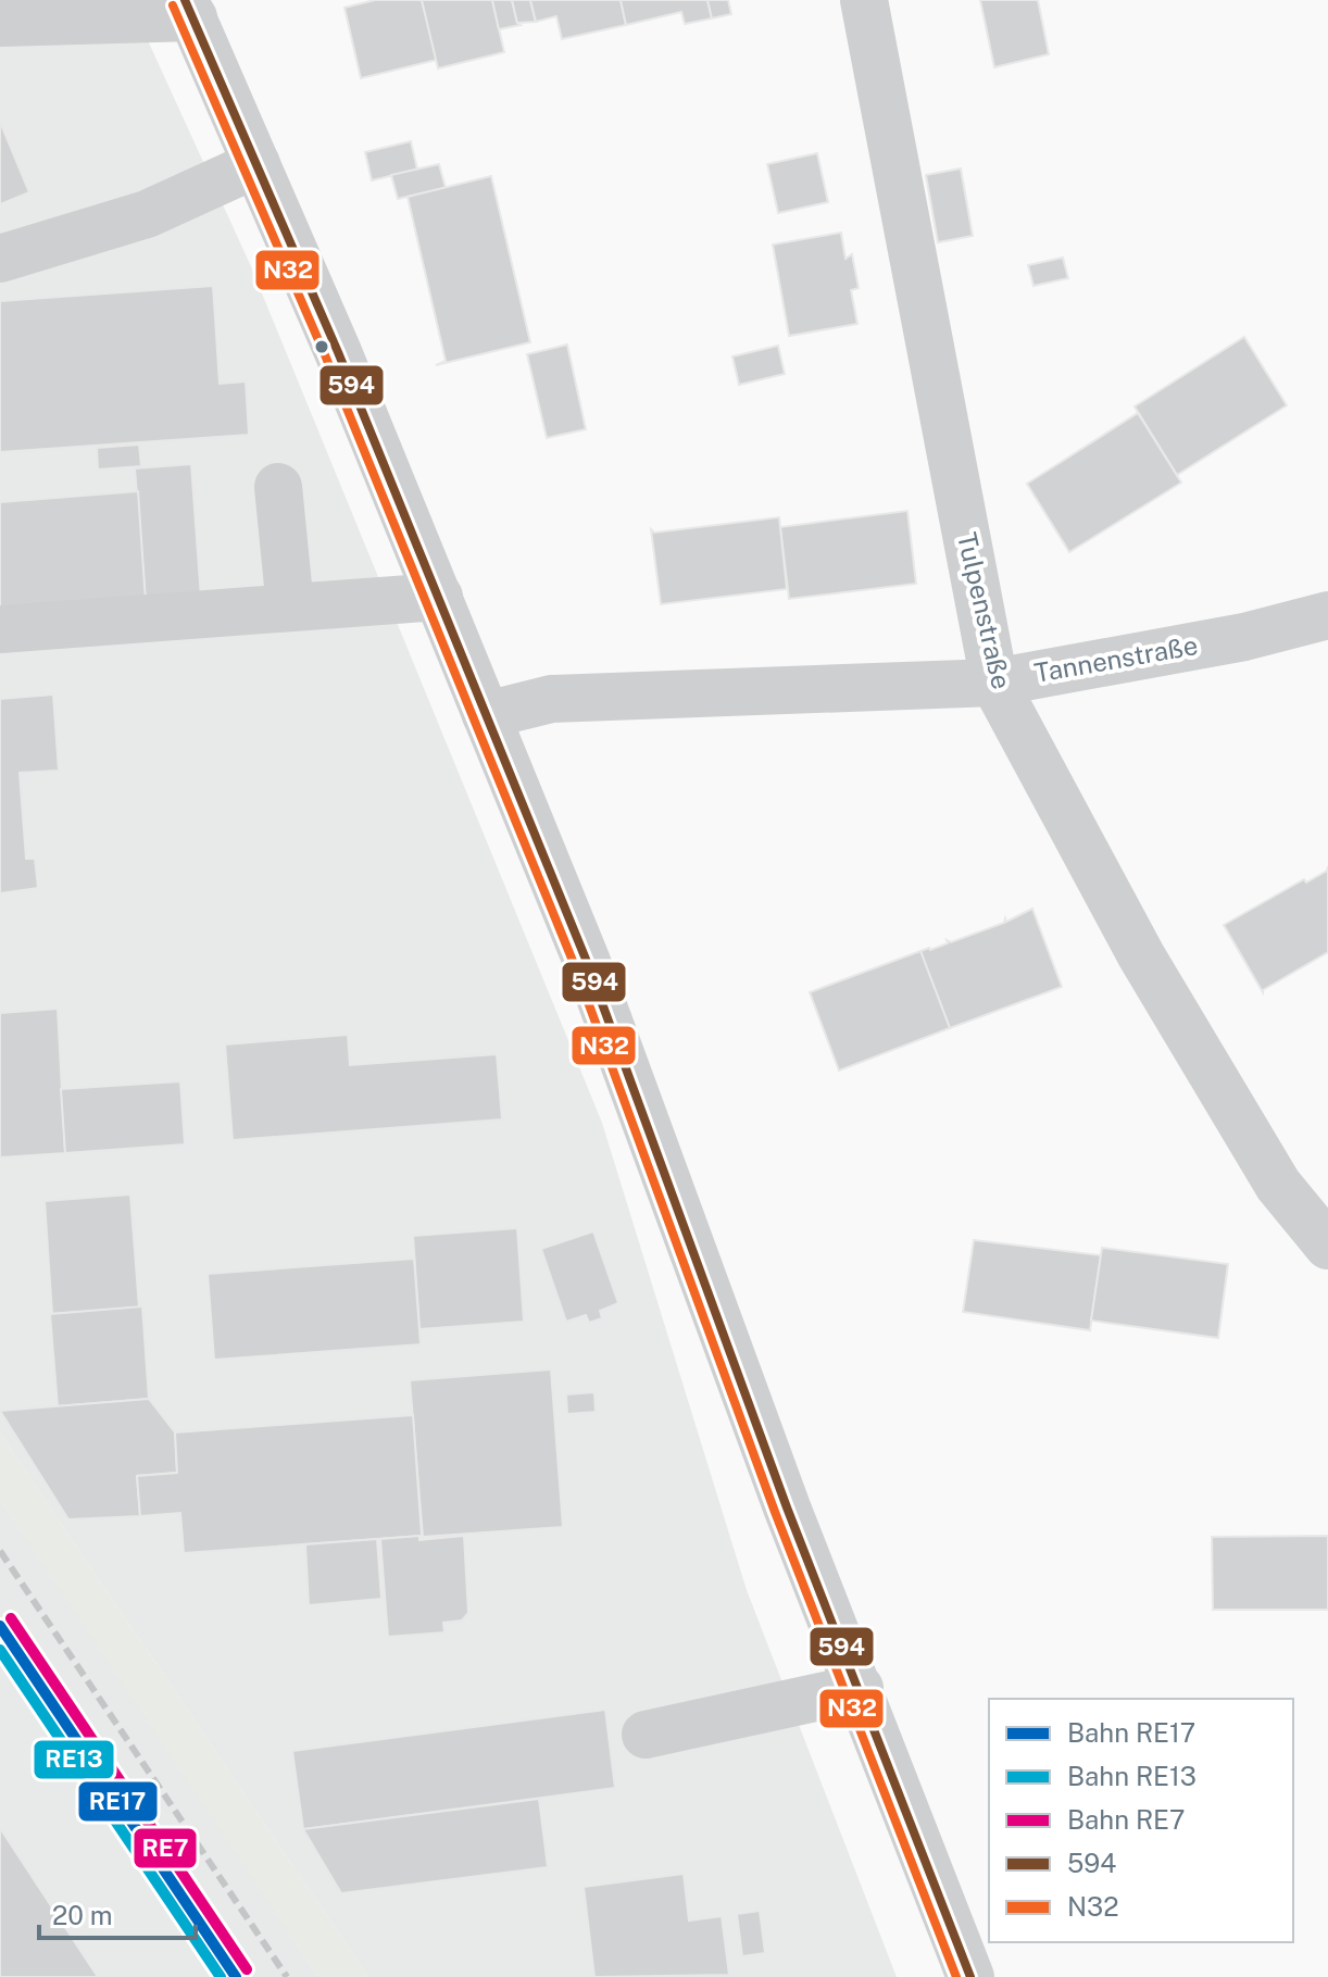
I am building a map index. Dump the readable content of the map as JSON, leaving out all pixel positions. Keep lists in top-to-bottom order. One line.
{"streets":{"street":["Tulpenstraße","Tannenstraße"]},"crossings":[["Tulpenstraße","Tannenstraße"]],"lines":["transit line 594","transit line N32","rail line RE7","rail line RE17","rail line RE13"],"legend":["Bahn RE17","Bahn RE13","Bahn RE7","594","N32"],"scale_bar":"20 m"}
